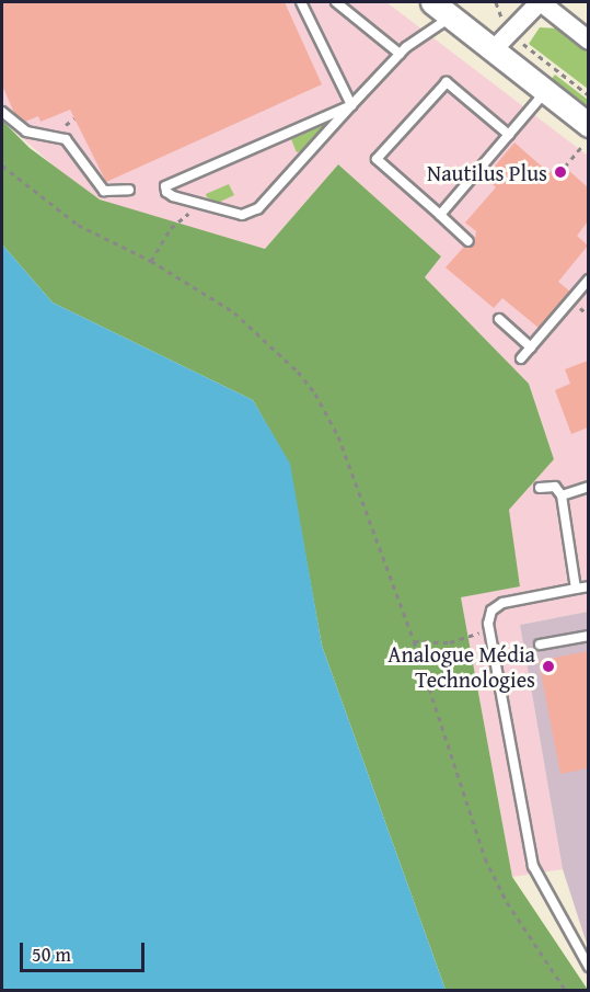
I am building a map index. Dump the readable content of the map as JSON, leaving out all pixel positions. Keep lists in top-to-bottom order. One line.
{"places":["Nautilus Plus","Analogue Média Technologies"],"scale_bar":"50 m"}
